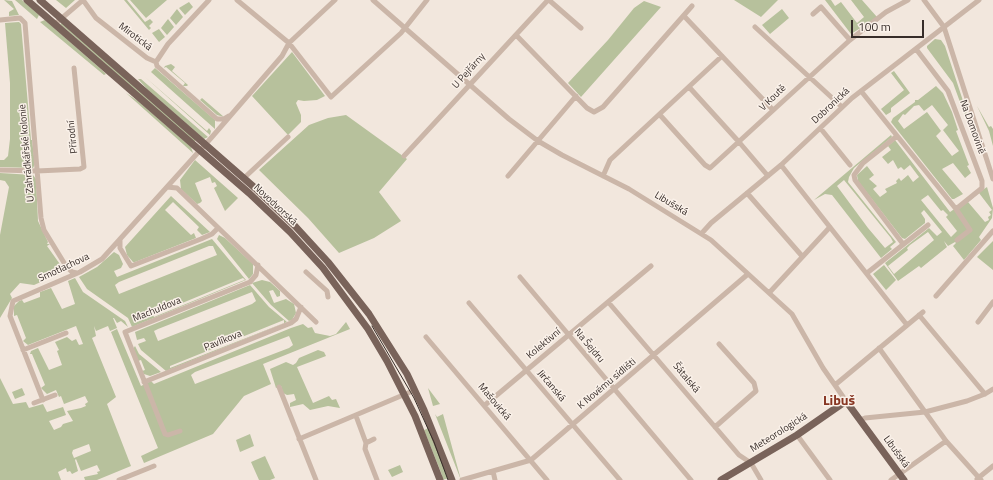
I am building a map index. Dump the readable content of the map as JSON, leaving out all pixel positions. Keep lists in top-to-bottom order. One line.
{"streets":{"main road":["Libušská","Novodvorská","Meteorologická"],"street":["Mirotická","U Pejřárny","V Koutě","Dobronická","Na Domovině","Přírodní","U Zahrádkářské kolonie","Smotlachova","Machuldova","Pavlíkova","Kolektivní","Na Šejdru","Šátalská","K Novému sídlišti","Jirčanská","Mašovická"]},"crossings":[["U Pejřárny","Libušská"],["Dobronická","Na Domovině"],["Dobronická","Libušská"],["Přírodní","U Zahrádkářské kolonie"],["U Zahrádkářské kolonie","Smotlachova"],["Libušská","K Novému sídlišti"],["Libušská","Meteorologická"],["Novodvorská","Smotlachova"],["Machuldova","Pavlíkova"],["Kolektivní","Na Šejdru"],["Kolektivní","Šátalská"],["Kolektivní","Jirčanská"],["Kolektivní","Mašovická"],["Na Šejdru","K Novému sídlišti"],["Šátalská","K Novému sídlišti"],["Šátalská","Meteorologická"],["K Novému sídlišti","Jirčanská"],["K Novému sídlišti","Mašovická"]],"districts":["Libuš"],"scale_bar":"100 m"}
